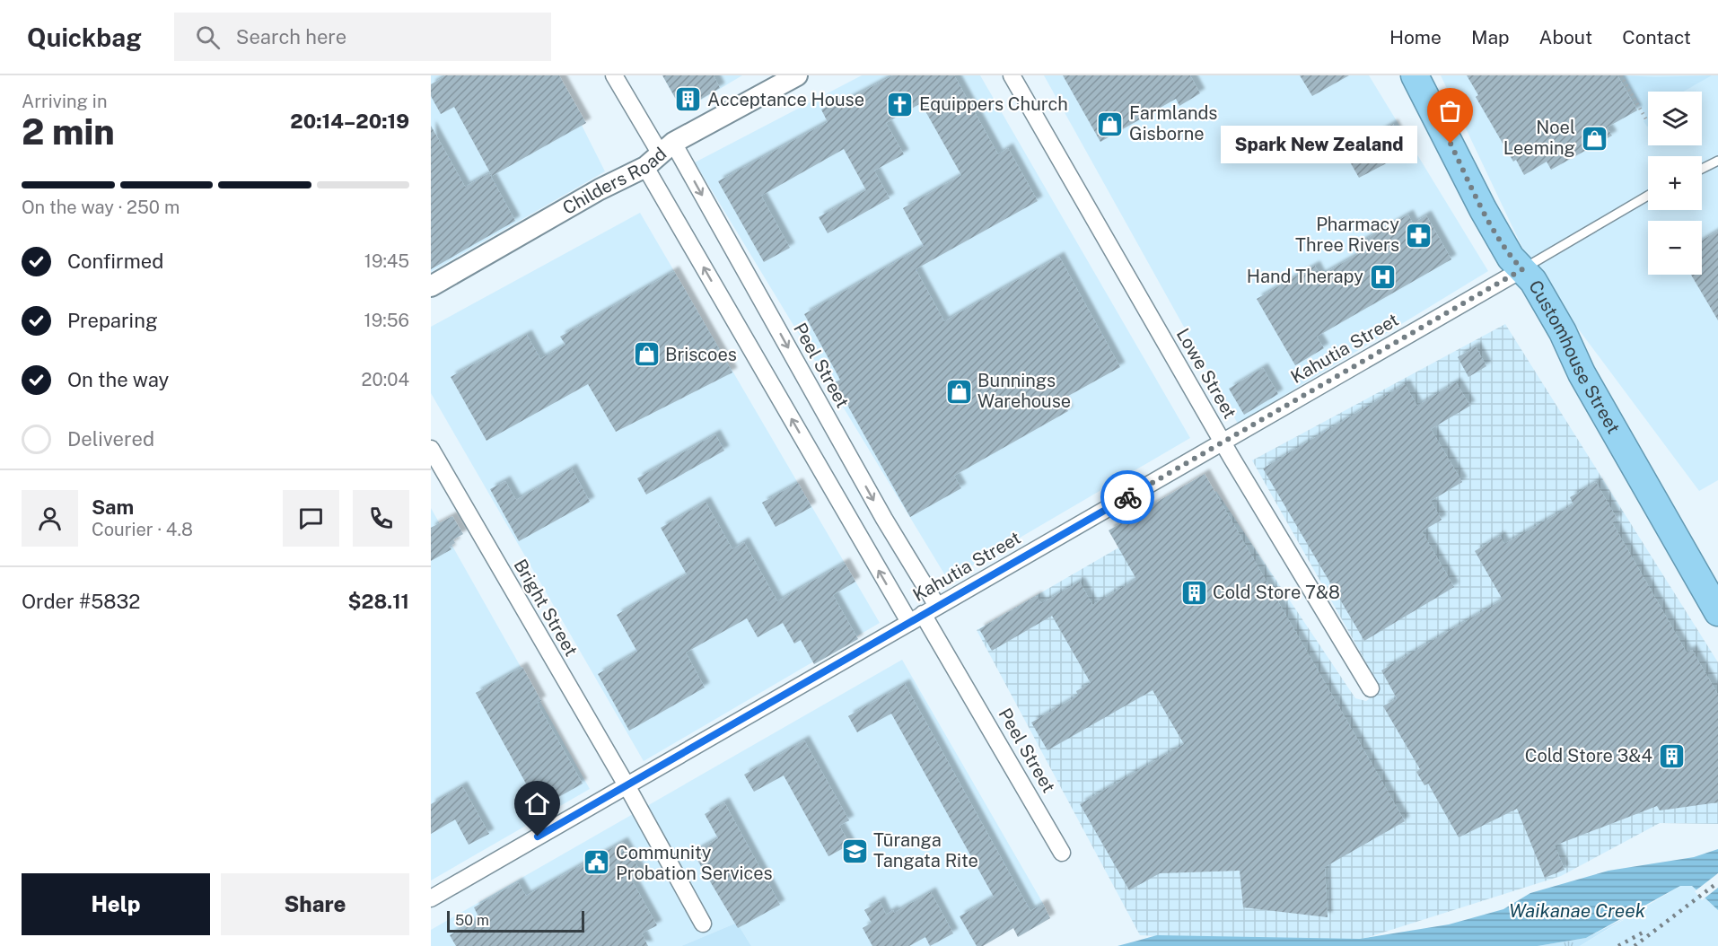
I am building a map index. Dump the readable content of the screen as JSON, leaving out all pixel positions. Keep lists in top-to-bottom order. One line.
{"streets":{"highway":["Customhouse Street"],"street":["Childers Road","Kahutia Street","Peel Street","Lowe Street","Bright Street"]},"crossings":[["Childers Road","Peel Street"],["Kahutia Street","Customhouse Street"],["Kahutia Street","Peel Street"],["Kahutia Street","Lowe Street"],["Kahutia Street","Bright Street"]],"water":["Waikanae Creek"],"places":{"building":["Acceptance House","Cold Store 7&8","Cold Store 3&4"],"church":["Equippers Church"],"shop":["Farmlands Gisborne","Noel Leeming","Briscoes","Bunnings Warehouse"],"other":["Spark New Zealand"],"pharmacy":["Pharmacy Three Rivers"],"hospital":["Hand Therapy"],"school or university":["Tūranga Tangata Rite"],"public building":["Community Probation Services"]},"scale_bar":"50 m","page":{"header":"Quickbag","search":"Search here","nav":["Home","Map","About","Contact"],"heading":["2 min","Arriving in","20:14–20:19"],"panel":["Sam","Courier · 4.8","Order #5832","$28.11"],"map_buttons":["+","−"],"bubble":"Spark New Zealand","bar":"On the way · 250 m","list":[["Confirmed","19:45"],["Preparing","19:56"],["On the way","20:04"],"Delivered"],"buttons":["Help","Share"],"scale":"50 m"}}
